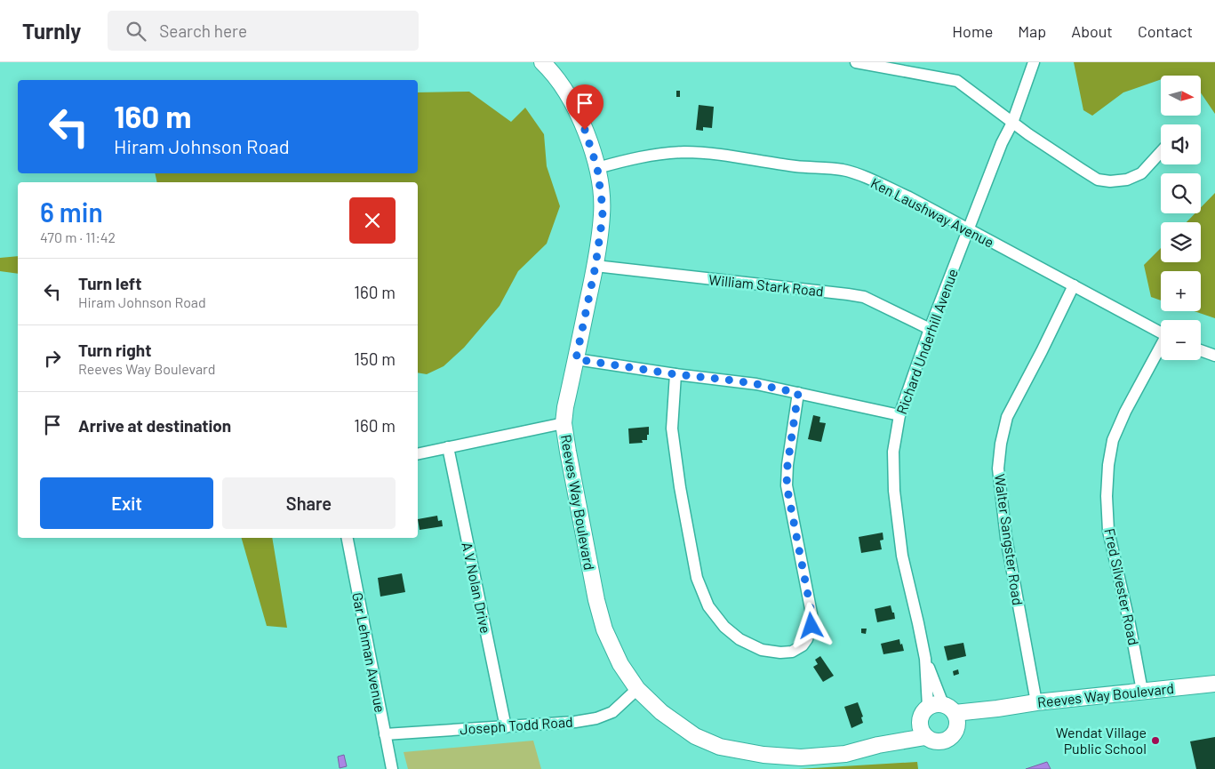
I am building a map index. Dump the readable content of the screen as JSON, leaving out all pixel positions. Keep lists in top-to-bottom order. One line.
{"streets":{"street":["Ken Laushway Avenue","William Stark Road","Richard Underhill Avenue","Reeves Way Boulevard","Walter Sangster Road","Fred Silvester Road","A V Nolan Drive","Gar Lehman Avenue","Joseph Todd Road"]},"crossings":[["Ken Laushway Avenue","Richard Underhill Avenue"],["Ken Laushway Avenue","Reeves Way Boulevard"],["Ken Laushway Avenue","Walter Sangster Road"],["William Stark Road","Richard Underhill Avenue"],["William Stark Road","Reeves Way Boulevard"],["Richard Underhill Avenue","Reeves Way Boulevard"],["Reeves Way Boulevard","Walter Sangster Road"],["Reeves Way Boulevard","Fred Silvester Road"],["Reeves Way Boulevard","Joseph Todd Road"],["A V Nolan Drive","Joseph Todd Road"],["Gar Lehman Avenue","Joseph Todd Road"]],"places":["Wendat Village Public School"],"north":"right","page":{"header":"Turnly","search":"Search here","nav":["Home","Map","About","Contact"],"map_buttons":["+","−"],"turn":["160 m","Hiram Johnson Road"],"heading":["6 min","470 m · 11:42"],"list":[{"name":"Turn left","note":"Hiram Johnson Road","value":"160 m"},{"name":"Turn right","note":"Reeves Way Boulevard","value":"150 m"},{"name":"Arrive at destination","value":"160 m"}],"buttons":["Exit","Share"]}}
